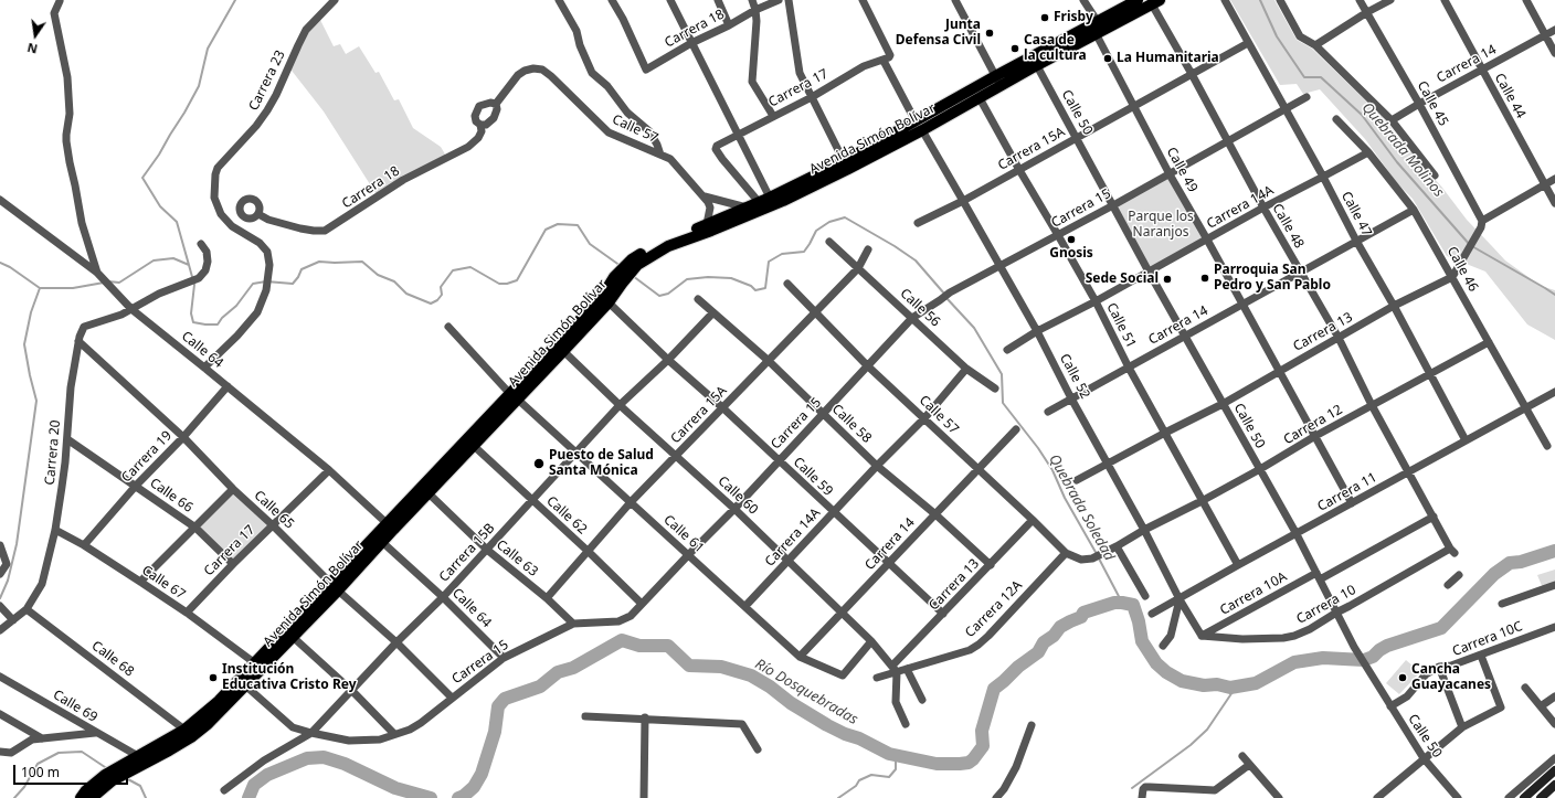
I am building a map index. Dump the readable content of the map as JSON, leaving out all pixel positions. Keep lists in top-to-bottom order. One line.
{"streets":{"main road":["Avenida Simón Bolívar"],"street":["Carrera 18","Carrera 14","Carrera 23","Carrera 17","Calle 44","Calle 45","Calle 50","Calle 57","Carrera 15A","Calle 49","Carrera 14A","Carrera 15","Calle 47","Calle 48","Calle 46","Calle 56","Calle 51","Carrera 13","Calle 64","Calle 52","Calle 58","Carrera 12","Carrera 20","Carrera 19","Calle 59","Carrera 11","Calle 66","Calle 60","Calle 65","Calle 62","Calle 61","Carrera 15B","Calle 63","Calle 67","Carrera 10A","Carrera 10","Carrera 12A","Carrera 10C","Calle 68","Calle 69"]},"crossings":[["Carrera 18","Calle 57"],["Carrera 14","Calle 44"],["Carrera 14","Calle 45"],["Carrera 14","Calle 50"],["Carrera 14","Calle 57"],["Carrera 14","Calle 49"],["Carrera 14","Calle 47"],["Carrera 14","Calle 48"],["Carrera 14","Calle 46"],["Carrera 14","Calle 51"],["Carrera 14","Calle 52"],["Carrera 14","Calle 58"],["Carrera 14","Calle 59"],["Carrera 14","Calle 60"],["Carrera 14","Calle 61"],["Carrera 23","Calle 64"],["Carrera 17","Avenida Simón Bolívar"],["Carrera 17","Calle 64"],["Carrera 17","Calle 52"],["Carrera 17","Calle 66"],["Carrera 17","Calle 65"],["Carrera 17","Calle 67"],["Calle 50","Avenida Simón Bolívar"],["Calle 50","Carrera 15A"],["Calle 50","Carrera 14A"],["Calle 50","Carrera 15"],["Calle 50","Carrera 13"],["Calle 50","Carrera 12"],["Calle 50","Carrera 11"],["Calle 50","Carrera 10A"],["Calle 50","Carrera 10"],["Calle 50","Carrera 10C"],["Calle 57","Carrera 15A"],["Calle 57","Carrera 14A"],["Calle 57","Carrera 15"],["Calle 57","Carrera 13"],["Calle 57","Carrera 12"],["Calle 57","Carrera 12A"],["Avenida Simón Bolívar","Calle 49"],["Avenida Simón Bolívar","Calle 48"],["Avenida Simón Bolívar","Calle 51"],["Avenida Simón Bolívar","Calle 64"],["Avenida Simón Bolívar","Calle 52"],["Avenida Simón Bolívar","Calle 59"],["Avenida Simón Bolívar","Calle 60"],["Avenida Simón Bolívar","Calle 65"],["Avenida Simón Bolívar","Calle 62"],["Avenida Simón Bolívar","Calle 61"],["Avenida Simón Bolívar","Calle 63"],["Avenida Simón Bolívar","Calle 67"],["Avenida Simón Bolívar","Calle 68"],["Avenida Simón Bolívar","Calle 69"],["Carrera 15A","Calle 49"],["Carrera 15A","Calle 47"],["Carrera 15A","Calle 48"],["Carrera 15A","Calle 56"],["Carrera 15A","Calle 51"],["Carrera 15A","Calle 52"],["Carrera 15A","Calle 58"],["Carrera 15A","Calle 59"],["Carrera 15A","Calle 60"],["Carrera 15A","Calle 62"],["Carrera 15A","Calle 61"],["Carrera 15A","Calle 63"],["Calle 49","Carrera 14A"],["Calle 49","Carrera 15"],["Calle 49","Carrera 13"],["Calle 49","Carrera 12"],["Calle 49","Carrera 11"],["Carrera 14A","Calle 47"],["Carrera 14A","Calle 48"],["Carrera 14A","Calle 46"],["Carrera 14A","Calle 56"],["Carrera 14A","Calle 51"],["Carrera 14A","Calle 52"],["Carrera 14A","Calle 58"],["Carrera 14A","Calle 59"],["Carrera 14A","Calle 60"],["Carrera 14A","Calle 61"],["Carrera 15","Calle 47"],["Carrera 15","Calle 48"],["Carrera 15","Calle 56"],["Carrera 15","Calle 51"],["Carrera 15","Calle 64"],["Carrera 15","Calle 52"],["Carrera 15","Calle 58"],["Carrera 15","Calle 59"],["Carrera 15","Calle 60"],["Carrera 15","Calle 65"],["Carrera 15","Calle 62"],["Carrera 15","Calle 61"],["Carrera 15","Carrera 15B"],["Carrera 15","Calle 63"],["Calle 47","Carrera 13"],["Calle 47","Carrera 12"],["Calle 47","Carrera 11"],["Calle 48","Carrera 13"],["Calle 48","Carrera 12"],["Calle 48","Carrera 11"],["Calle 48","Carrera 10A"],["Calle 48","Carrera 10"],["Calle 46","Carrera 13"],["Calle 46","Carrera 12"],["Calle 46","Carrera 11"],["Calle 51","Carrera 13"],["Calle 51","Carrera 12"],["Calle 51","Carrera 11"],["Carrera 13","Calle 52"],["Carrera 13","Calle 58"],["Carrera 13","Calle 59"],["Carrera 13","Calle 60"],["Carrera 13","Carrera 12A"],["Calle 64","Carrera 20"],["Calle 64","Carrera 19"],["Calle 64","Carrera 15B"],["Calle 52","Carrera 12"],["Calle 52","Carrera 11"],["Calle 52","Carrera 10A"],["Calle 52","Carrera 10"],["Calle 58","Carrera 15B"],["Carrera 20","Calle 66"],["Carrera 20","Calle 65"],["Carrera 20","Calle 67"],["Carrera 20","Calle 68"],["Carrera 19","Calle 66"],["Carrera 19","Calle 65"],["Carrera 19","Calle 67"],["Calle 59","Carrera 15B"],["Calle 60","Calle 61"],["Calle 60","Carrera 15B"],["Calle 60","Carrera 12A"],["Calle 65","Carrera 15B"],["Calle 62","Carrera 15B"],["Calle 61","Carrera 15B"],["Carrera 15B","Calle 63"],["Carrera 10A","Carrera 10"]],"water":["Quebrada Molinos","Quebrada Soledad","Río Dosquebradas"],"parks":["Parque los Naranjos"],"places":["Frisby","Junta Defensa Civil","Casa de la cultura","La Humanitaria","Gnosis","Parroquia San Pedro y San Pablo","Sede Social","Puesto de Salud Santa Mónica","Institución Educativa Cristo Rey","Cancha Guayacanes"],"scale_bar":"100 m","north":"bottom"}
